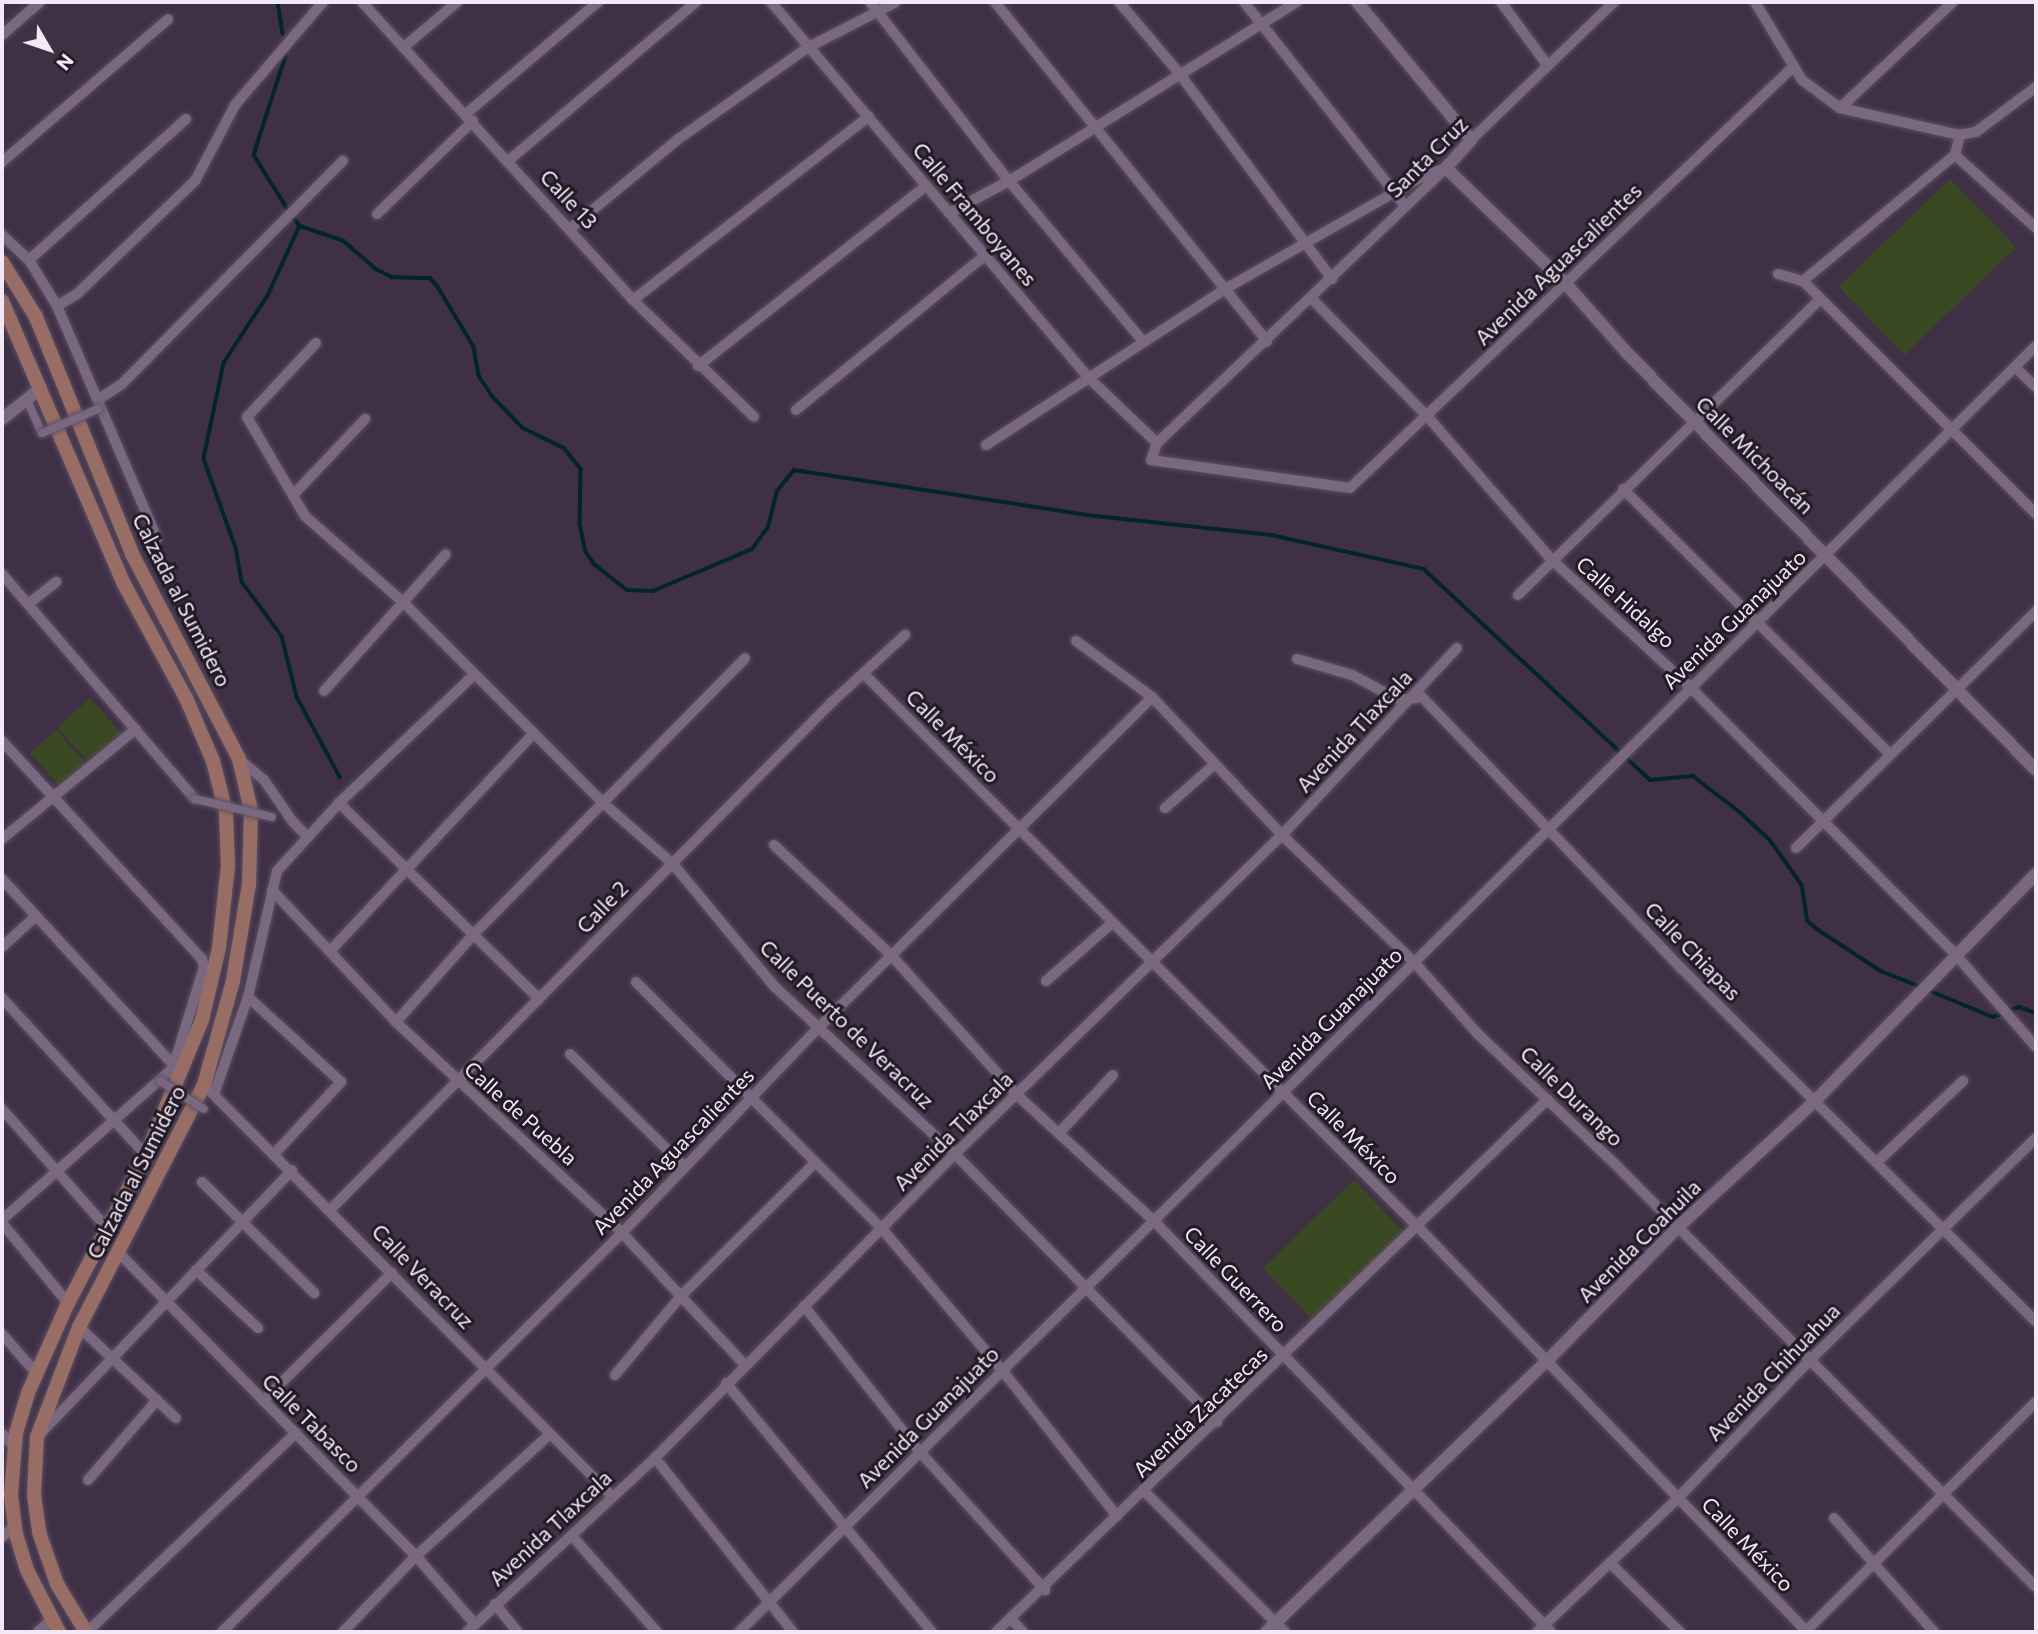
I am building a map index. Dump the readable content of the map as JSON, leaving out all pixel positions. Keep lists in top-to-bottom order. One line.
{"streets":{"main road":["Calzada al Sumidero"],"street":["Santa Cruz","Calle 13","Calle Framboyanes","Avenida Aguascalientes","Calle Michoacán","Calle Hidalgo","Avenida Guanajuato","Avenida Tlaxcala","Calle México","Calle 2","Calle Chiapas","Calle Puerto de Veracruz","Calle Durango","Calle de Puebla","Avenida Coahuila","Calle Veracruz","Calle Guerrero","Avenida Chihuahua","Avenida Zacatecas","Calle Tabasco"]},"crossings":[["Santa Cruz","Calle Framboyanes"],["Santa Cruz","Avenida Aguascalientes"],["Santa Cruz","Calle Michoacán"],["Santa Cruz","Calle Hidalgo"],["Calle Framboyanes","Avenida Aguascalientes"],["Avenida Aguascalientes","Calle Michoacán"],["Avenida Aguascalientes","Calle Hidalgo"],["Avenida Aguascalientes","Calle México"],["Avenida Aguascalientes","Calle Puerto de Veracruz"],["Avenida Aguascalientes","Calle Durango"],["Avenida Aguascalientes","Calle de Puebla"],["Avenida Aguascalientes","Calle Veracruz"],["Avenida Aguascalientes","Calle Guerrero"],["Avenida Aguascalientes","Calle Tabasco"],["Calle Michoacán","Avenida Guanajuato"],["Calzada al Sumidero","Calle Veracruz"],["Calzada al Sumidero","Calle Tabasco"],["Calle Hidalgo","Avenida Guanajuato"],["Calle Hidalgo","Avenida Coahuila"],["Avenida Guanajuato","Calle México"],["Avenida Guanajuato","Calle Chiapas"],["Avenida Guanajuato","Calle Puerto de Veracruz"],["Avenida Guanajuato","Calle Durango"],["Avenida Guanajuato","Calle Guerrero"],["Avenida Tlaxcala","Calle México"],["Avenida Tlaxcala","Calle Chiapas"],["Avenida Tlaxcala","Calle Puerto de Veracruz"],["Avenida Tlaxcala","Calle Durango"],["Avenida Tlaxcala","Calle de Puebla"],["Avenida Tlaxcala","Calle Veracruz"],["Avenida Tlaxcala","Calle Guerrero"],["Avenida Tlaxcala","Calle Tabasco"],["Calle México","Calle 2"],["Calle México","Avenida Coahuila"],["Calle México","Avenida Chihuahua"],["Calle México","Avenida Zacatecas"],["Calle 2","Calle Puerto de Veracruz"],["Calle 2","Calle de Puebla"],["Calle 2","Calle Veracruz"],["Calle Chiapas","Avenida Coahuila"],["Calle Chiapas","Avenida Chihuahua"],["Calle Puerto de Veracruz","Avenida Zacatecas"],["Calle Durango","Avenida Coahuila"],["Calle Durango","Avenida Chihuahua"],["Calle Durango","Avenida Zacatecas"],["Avenida Coahuila","Calle Guerrero"],["Calle Guerrero","Avenida Chihuahua"],["Calle Guerrero","Avenida Zacatecas"]],"north":"bottom right"}
